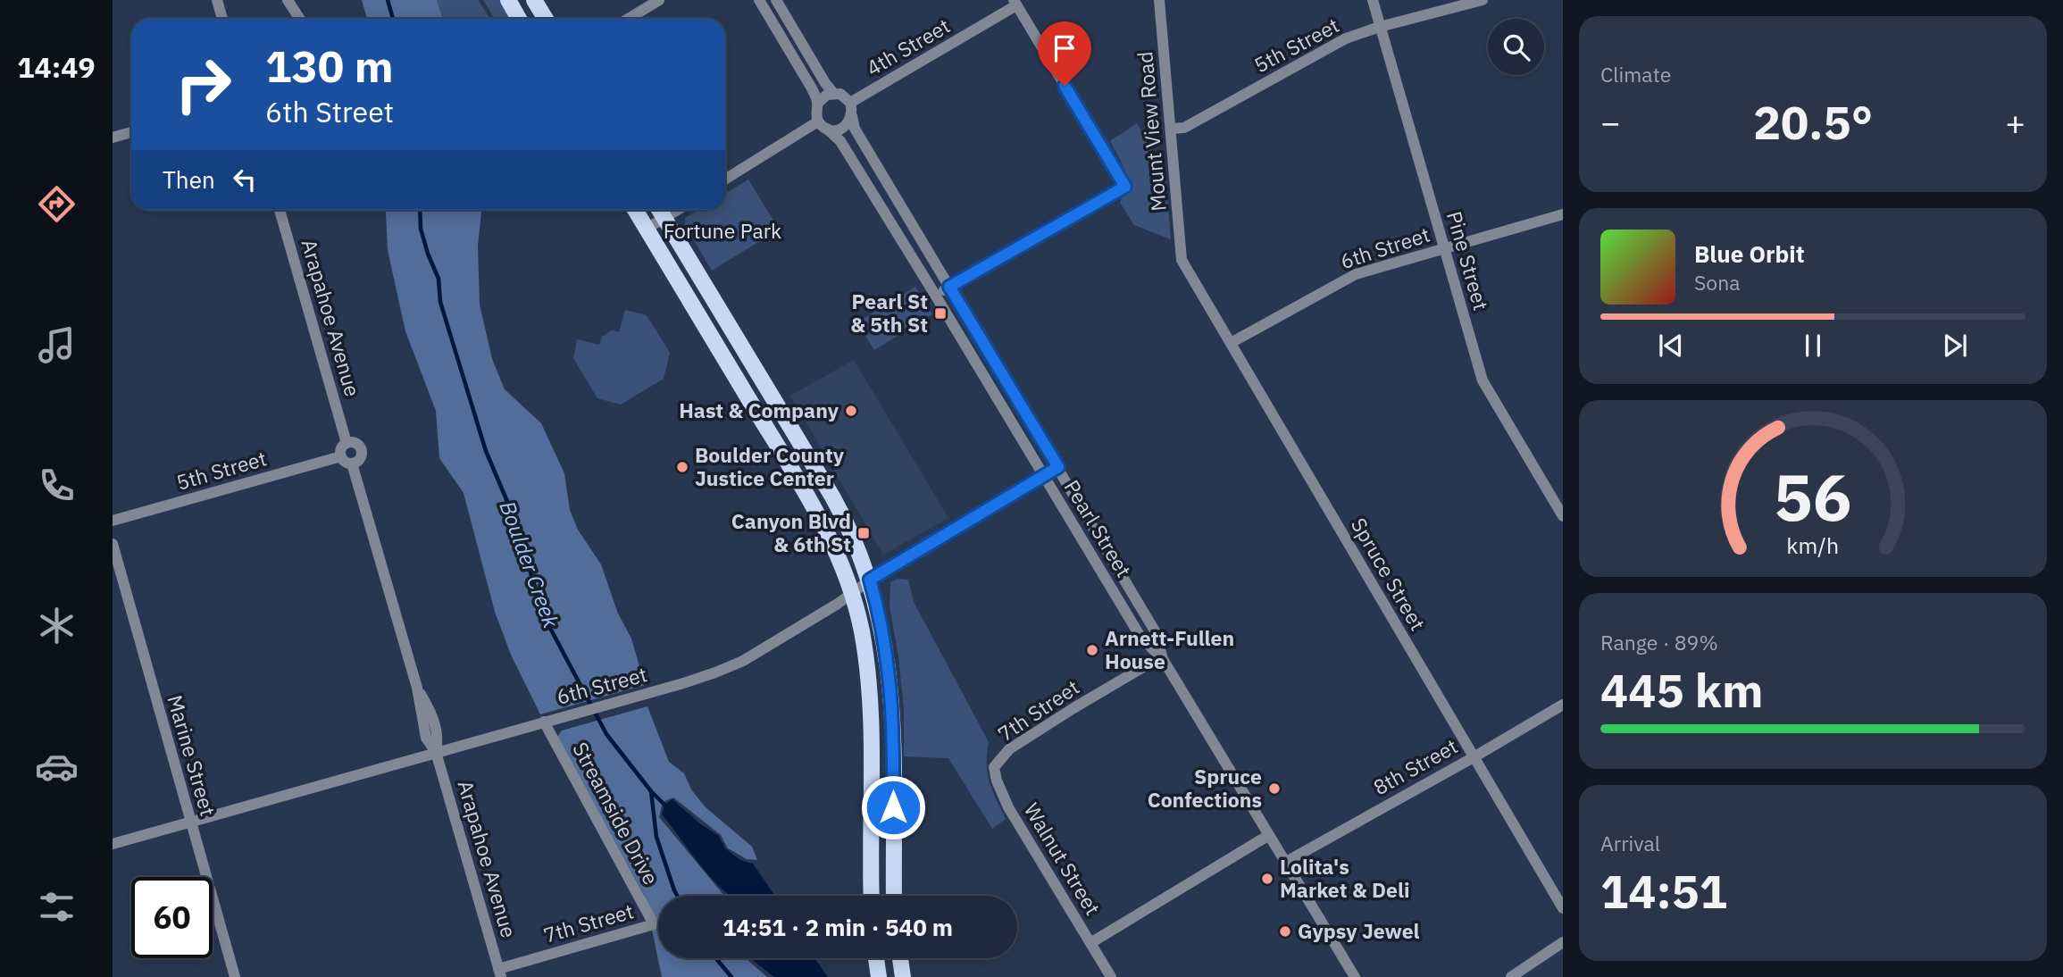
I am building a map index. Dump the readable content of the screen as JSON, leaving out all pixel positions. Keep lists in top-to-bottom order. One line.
{"streets":{"street":["5th Street","4th Street","Mount View Road","6th Street","Pine Street","Arapahoe Avenue","Pearl Street","Spruce Street","7th Street","Marine Street","8th Street","Streamside Drive","Walnut Street"]},"crossings":[["5th Street","Mount View Road"],["5th Street","Pine Street"],["5th Street","Arapahoe Avenue"],["4th Street","Pearl Street"],["Mount View Road","Spruce Street"],["6th Street","Pine Street"],["6th Street","Arapahoe Avenue"],["6th Street","Pearl Street"],["6th Street","Spruce Street"],["6th Street","Marine Street"],["6th Street","Streamside Drive"],["Arapahoe Avenue","7th Street"],["Pearl Street","7th Street"],["Pearl Street","8th Street"],["Spruce Street","8th Street"],["7th Street","Streamside Drive"],["7th Street","Walnut Street"]],"water":["Boulder Creek"],"parks":["Fortune Park"],"places":{"transit":["Pearl St & 5th St","Canyon Blvd & 6th St"],"other":["Hast & Company","Boulder County Justice Center","Arnett-Fullen House","Spruce Confections","Lolita's Market & Deli","Gypsy Jewel"]},"page":{"tabs":"14:49","tile":["Climate",["Range · 89%","445 km"],["Arrival","14:51"]],"turn":["130 m","6th Street"],"heat":["−","20.5°","+"],"then":"Then","song":["Blue Orbit","Sona"],"limit":"60","trip":"14:51 · 2 min · 540 m","gauge":["56","km/h"]}}
